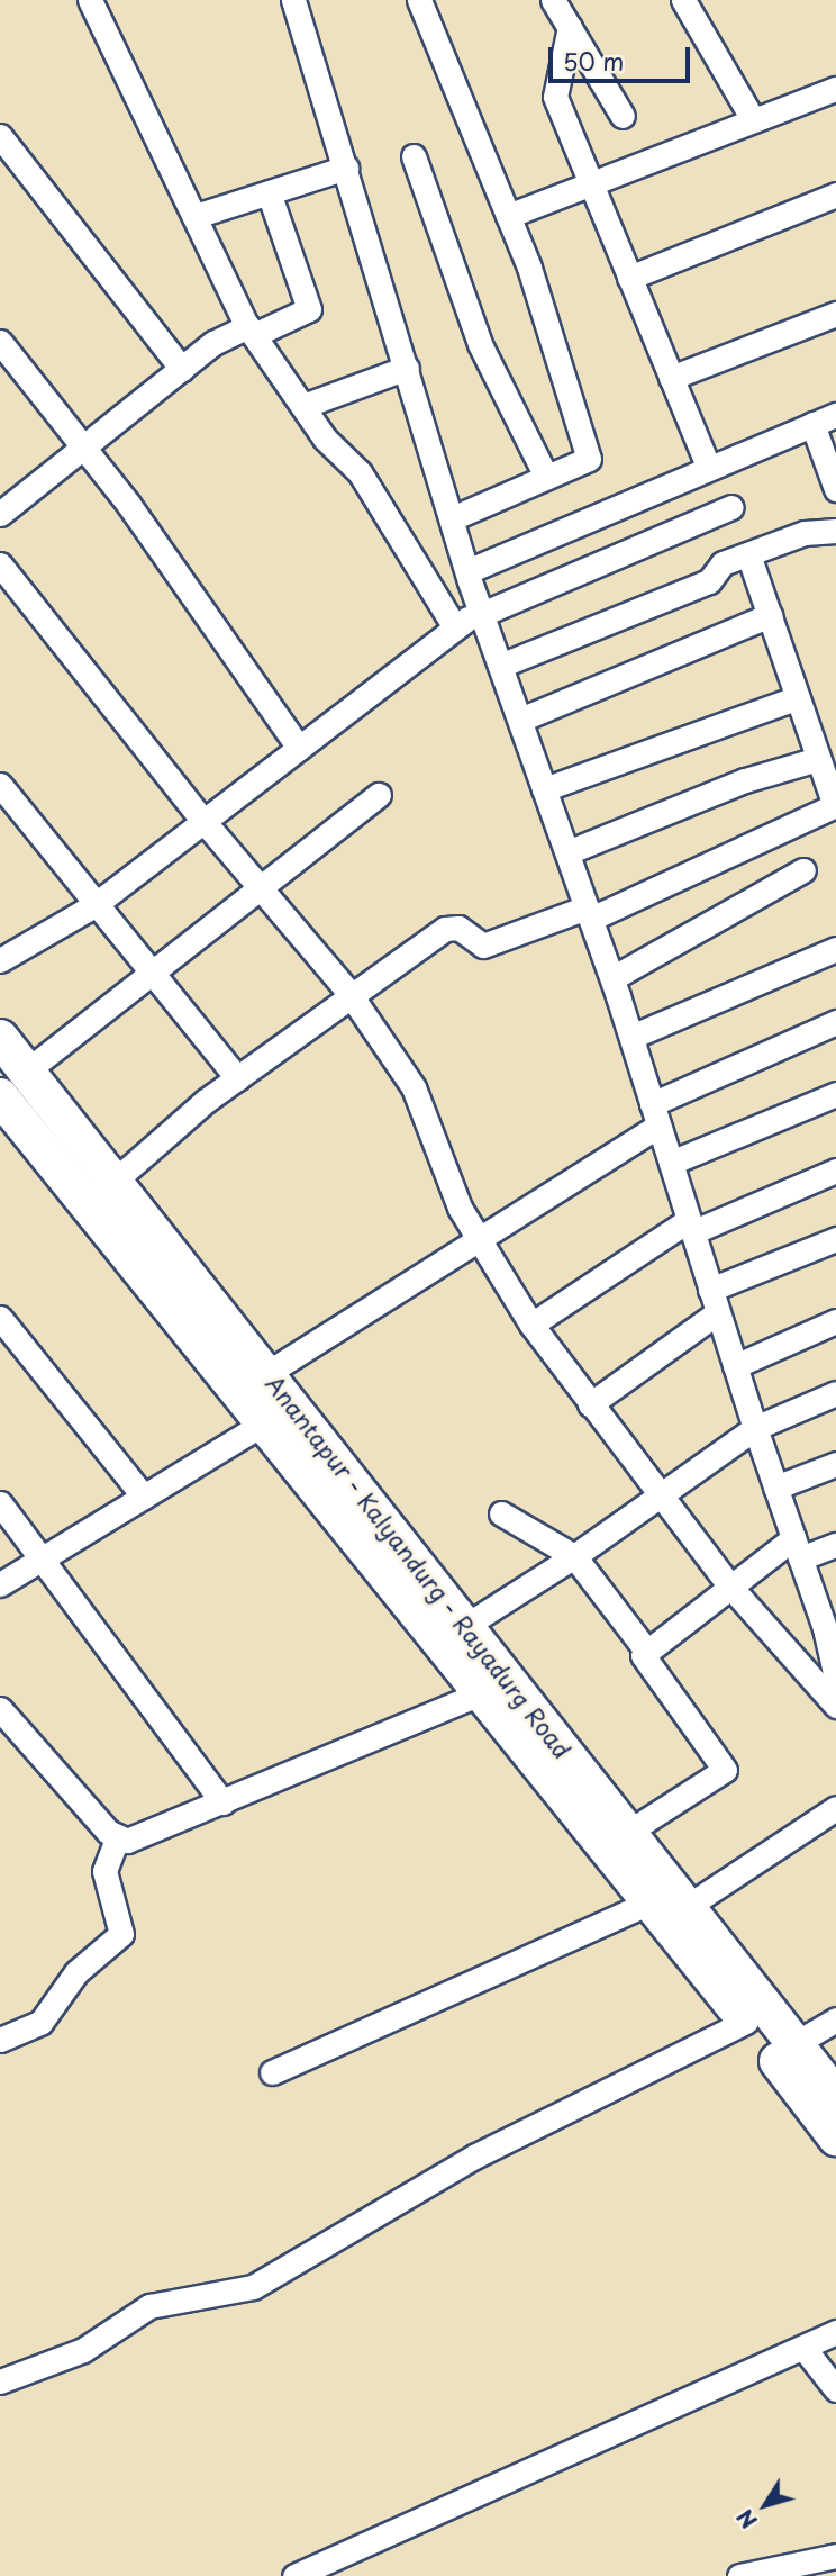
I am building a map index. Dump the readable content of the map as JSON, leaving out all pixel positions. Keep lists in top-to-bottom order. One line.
{"streets":{"highway":["Anantapur - Kalyandurg - Rayadurg Road"]},"scale_bar":"50 m","north":"bottom left"}
